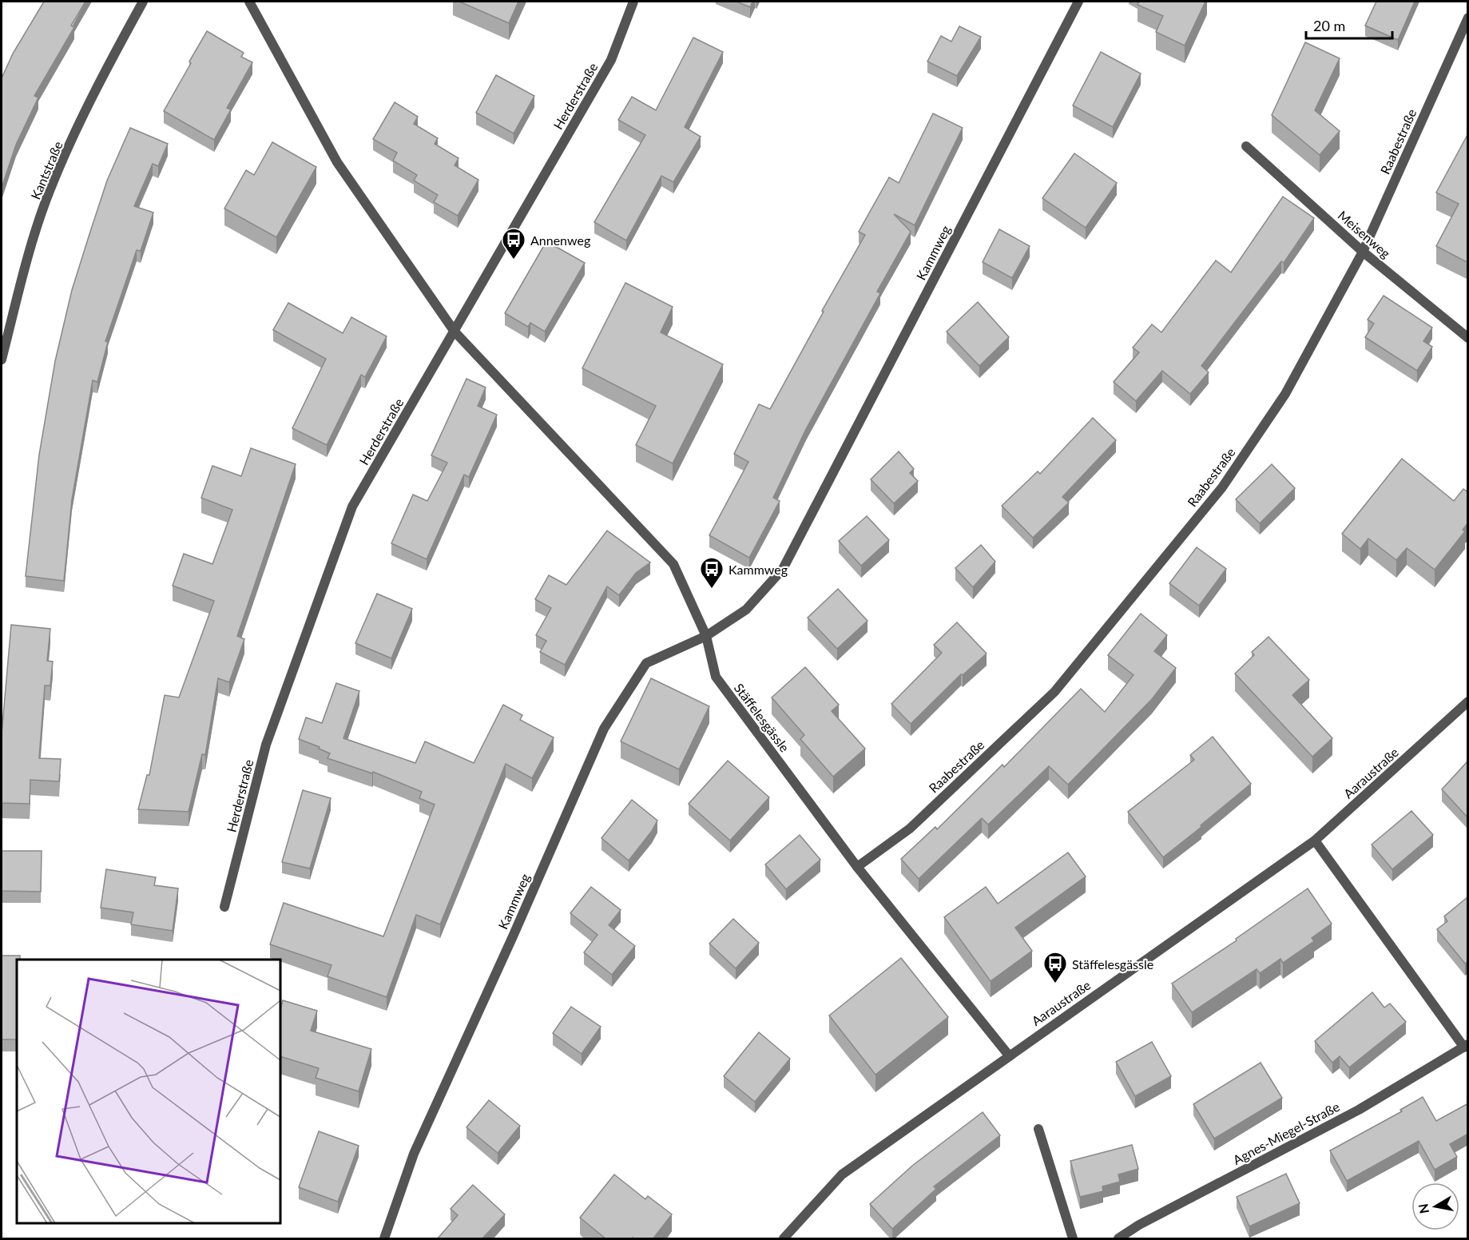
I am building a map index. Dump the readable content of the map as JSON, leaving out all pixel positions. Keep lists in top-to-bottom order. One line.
{"streets":{"street":["Herderstraße","Raabestraße","Kantstraße","Meisenweg","Kammweg","Stäffelesgässle","Aaraustraße","Agnes-Miegel-Straße"]},"crossings":[["Raabestraße","Meisenweg"],["Raabestraße","Stäffelesgässle"],["Kammweg","Stäffelesgässle"],["Stäffelesgässle","Aaraustraße"],["Aaraustraße","Agnes-Miegel-Straße"]],"places":{"bus stop":["Annenweg","Kammweg","Stäffelesgässle"]},"scale_bar":"20 m","north":"left"}
